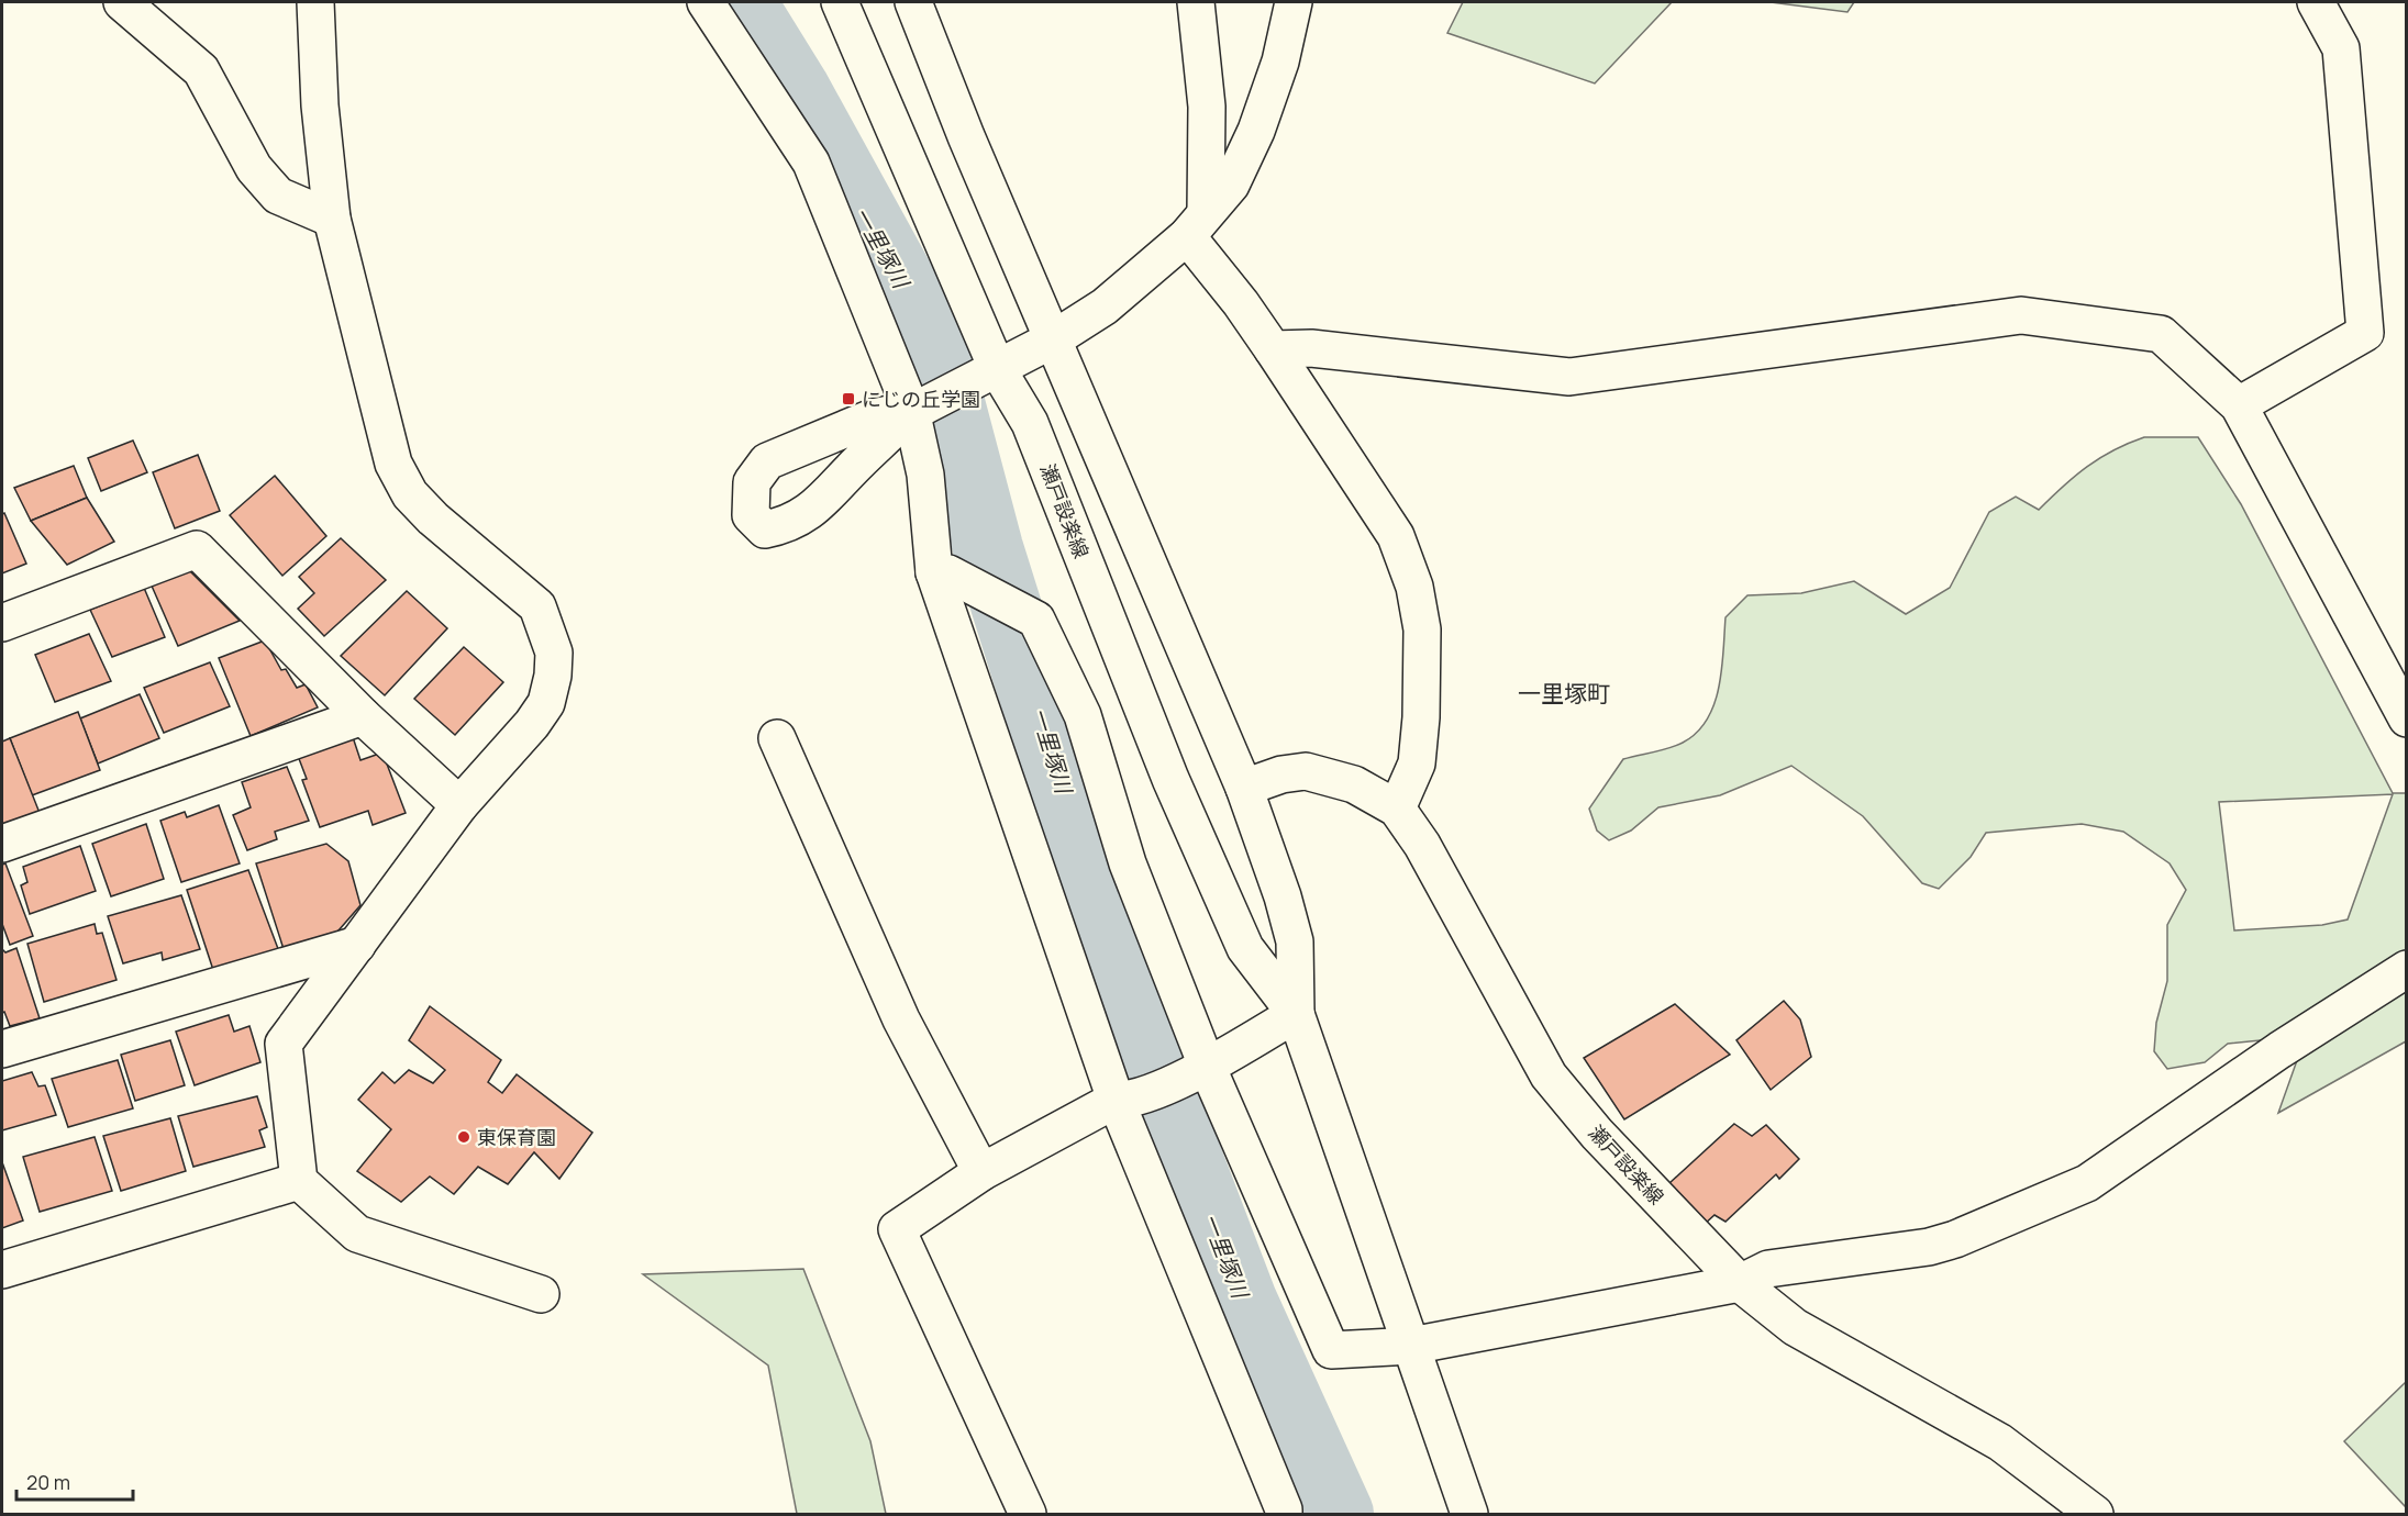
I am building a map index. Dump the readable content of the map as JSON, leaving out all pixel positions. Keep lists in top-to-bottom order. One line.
{"streets":{"street":["瀬戸設楽線"]},"districts":["一里塚町"],"water":["一里塚川"],"places":{"transit":["にじの丘学園"],"other":["東保育園"]},"scale_bar":"20 m"}
